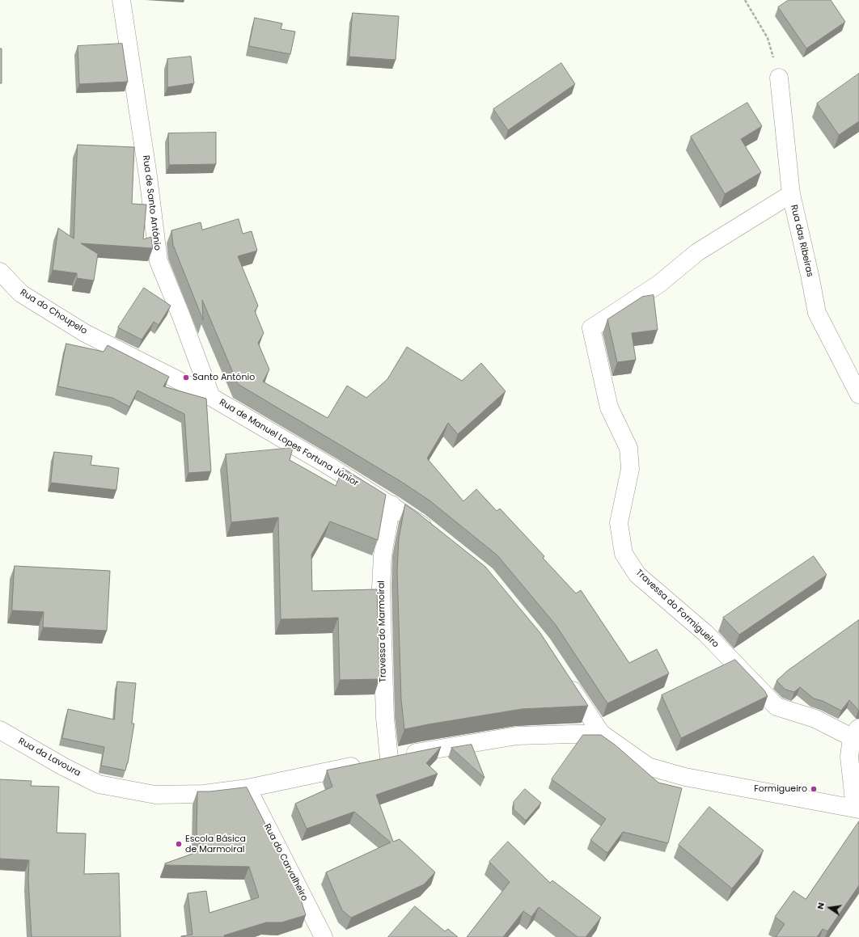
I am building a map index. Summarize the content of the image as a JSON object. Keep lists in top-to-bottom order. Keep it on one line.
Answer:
{"streets":{"street":["Rua de Santo António","Rua das Ribeiras","Rua do Choupelo","Rua de Manuel Lopes Fortuna Júnior","Travessa do Formigueiro","Travessa do Marmoiral","Rua da Lavoura","Rua do Carvalheiro"]},"crossings":[["Rua de Santo António","Rua de Manuel Lopes Fortuna Júnior"],["Rua das Ribeiras","Travessa do Formigueiro"],["Rua do Choupelo","Rua de Manuel Lopes Fortuna Júnior"],["Rua de Manuel Lopes Fortuna Júnior","Travessa do Marmoiral"],["Travessa do Marmoiral","Rua da Lavoura"],["Rua da Lavoura","Rua do Carvalheiro"]],"places":["Santo António","Formigueiro","Escola Básica de Marmoiral"],"north":"left"}
